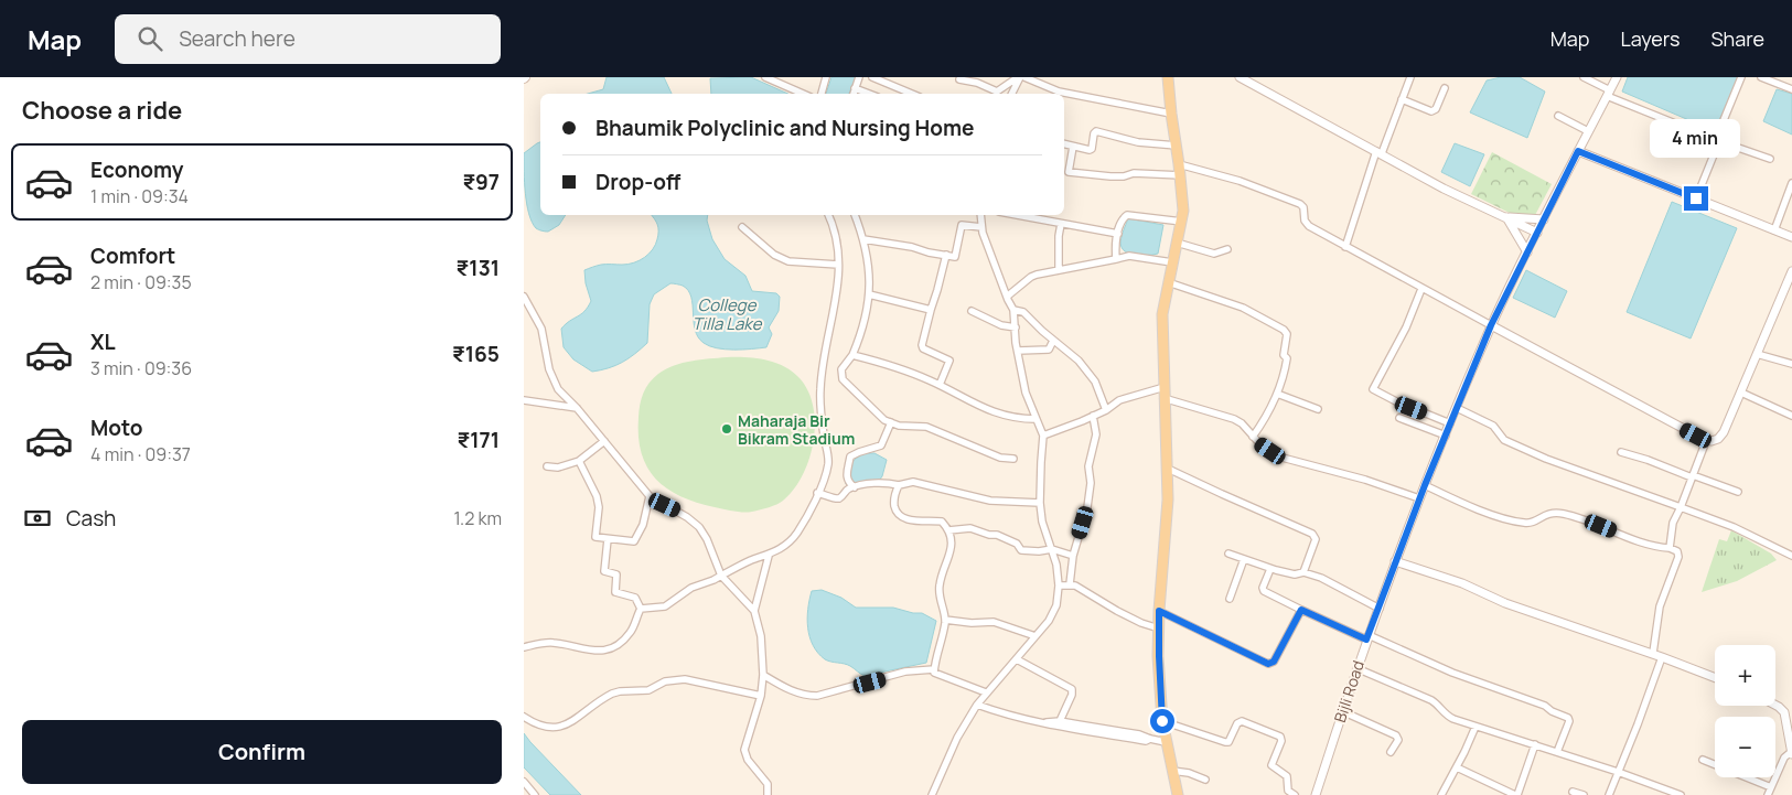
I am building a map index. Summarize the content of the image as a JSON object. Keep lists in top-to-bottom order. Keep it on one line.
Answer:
{"streets":{"street":["Bijli Road"]},"water":["College Tilla Lake"],"places":["Maharaja Bir Bikram Stadium"],"page":{"header":"Map","search":"Search here","nav":["Map","Layers","Share"],"heading":"Choose a ride","banner":["Bhaumik Polyclinic and Nursing Home","Drop-off"],"bubble":"4 min","list":[{"name":"Economy","note":"1 min · 09:34","value":"₹97"},{"name":"Comfort","note":"2 min · 09:35","value":"₹131"},{"name":"XL","note":"3 min · 09:36","value":"₹165"},{"name":"Moto","note":"4 min · 09:37","value":"₹171"}],"pay":["Cash","1.2 km"],"map_buttons":["+","−"],"buttons":"Confirm"}}
